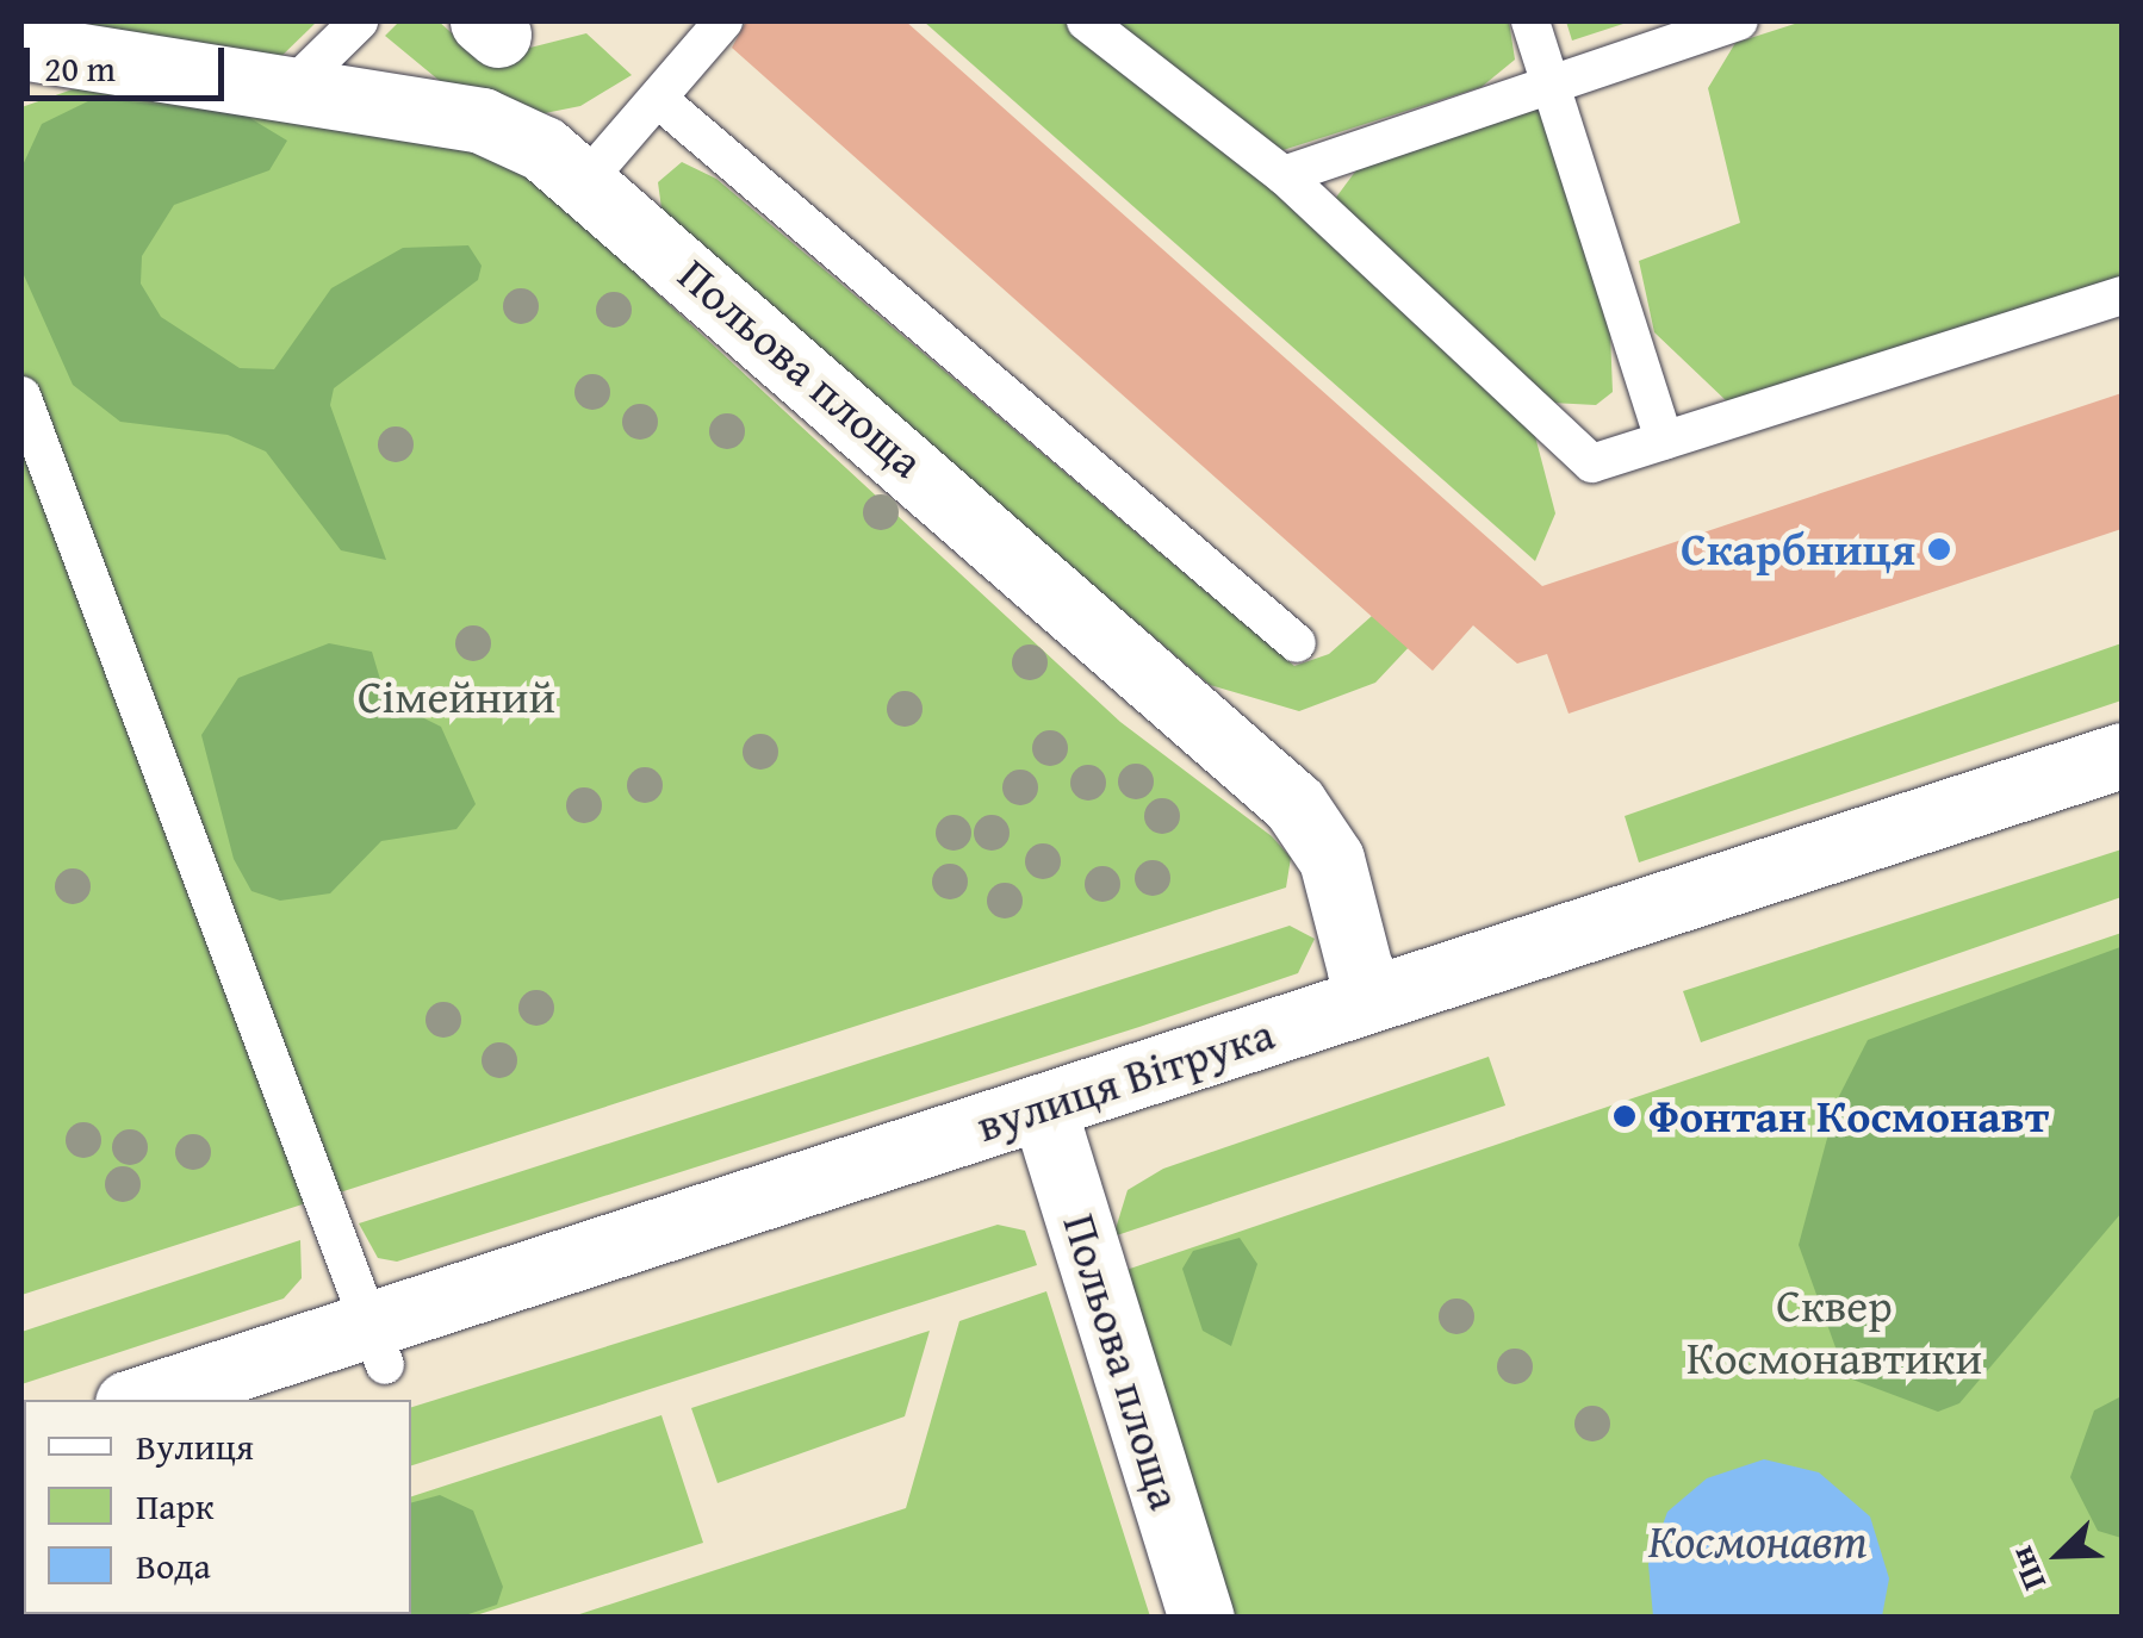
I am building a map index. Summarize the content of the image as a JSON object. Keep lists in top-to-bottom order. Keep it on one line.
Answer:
{"streets":{"main road":["Польова площа","вулиця Вітрука"]},"crossings":[["Польова площа","вулиця Вітрука"]],"water":["Космонавт"],"parks":["Сімейний","Сквер Космонавтики"],"places":["Скарбниця","Фонтан Космонавт"],"legend":["Вулиця","Парк","Вода"],"scale_bar":"20 m","north":"bottom left"}
